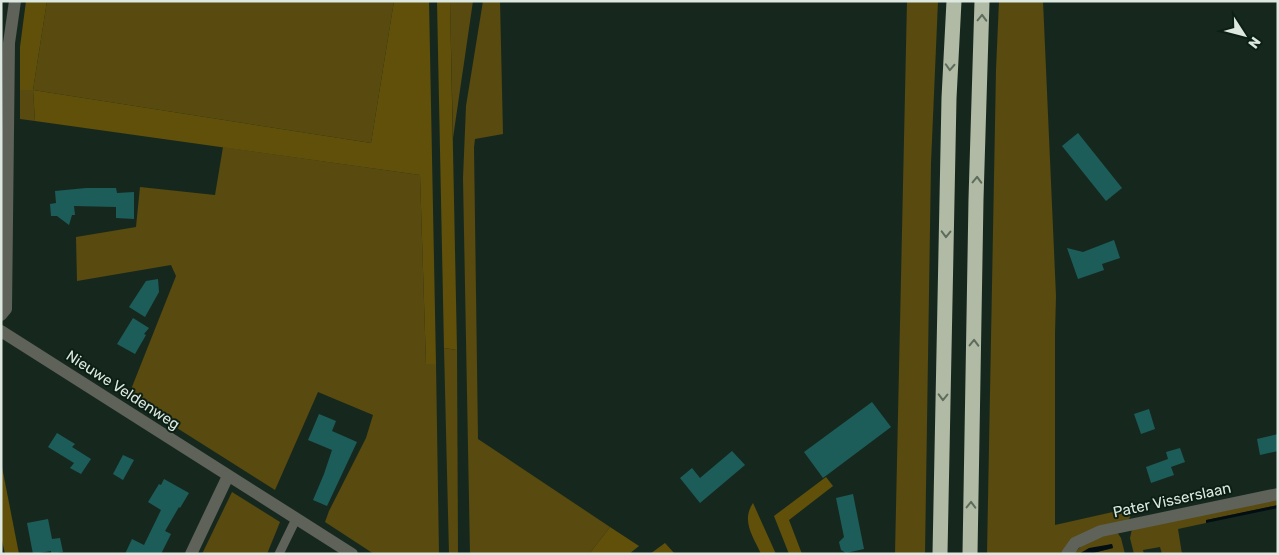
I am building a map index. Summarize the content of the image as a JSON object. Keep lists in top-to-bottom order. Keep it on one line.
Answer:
{"streets":{"street":["Nieuwe Veldenweg","Pater Visserslaan"]},"north":"bottom right"}
